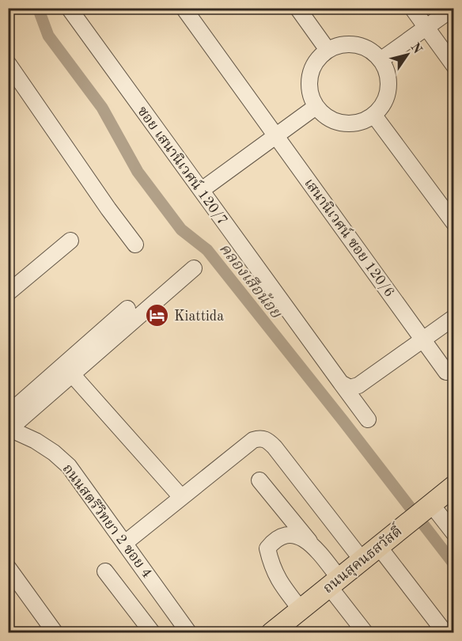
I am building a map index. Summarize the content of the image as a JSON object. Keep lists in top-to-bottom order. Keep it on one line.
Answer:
{"streets":{"main road":["ถนนสุคนธสวัสดิ์"],"street":["ซอย เสนานิเวศน์ 120/7","เสนานิเวศน์ ซอย 120/6","ถนนสตรีวิทยา 2 ซอย 4"]},"water":["คลองเสือน้อย"],"places":{"hotel":["Kiattida"]},"north":"top right"}
